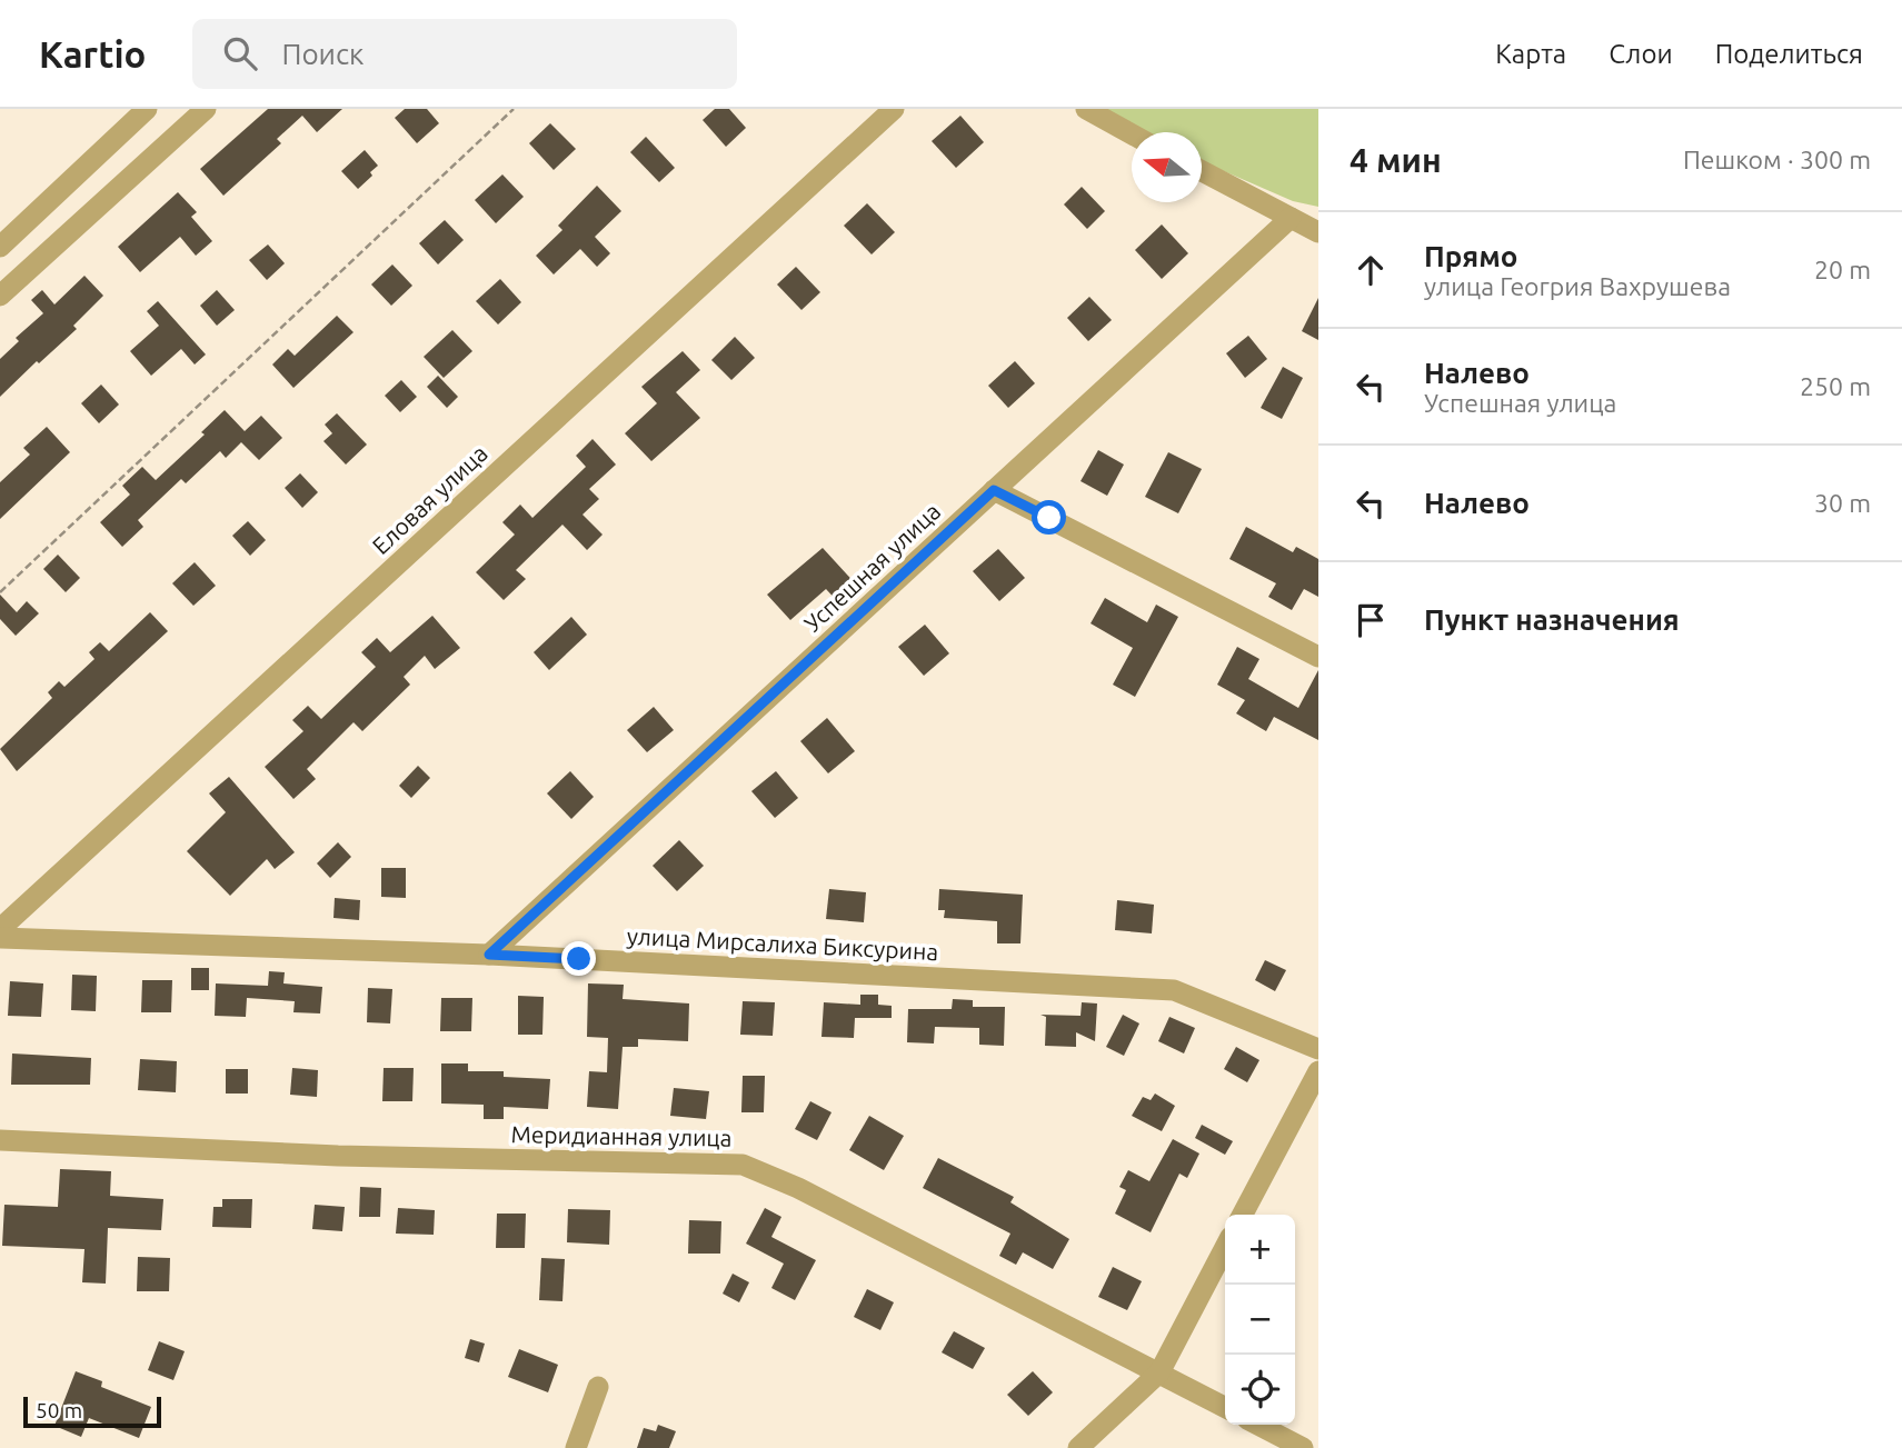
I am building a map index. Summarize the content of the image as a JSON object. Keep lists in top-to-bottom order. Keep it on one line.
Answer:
{"streets":{"street":["Еловая улица","Успешная улица","улица Мирсалиха Биксурина","Меридианная улица"]},"crossings":[["Успешная улица","улица Мирсалиха Биксурина"]],"scale_bar":"50 m","north":"left","page":{"header":"Kartio","search":"Поиск","nav":["Карта","Слои","Поделиться"],"heading":["4 мин","Пешком · 300 m"],"list":[["Прямо","улица Геогрия Вахрушева","20 m"],["Налево","Успешная улица","250 m"],["Налево","30 m"],"Пункт назначения"],"map_buttons":["+","−"],"scale":"50 m"}}
